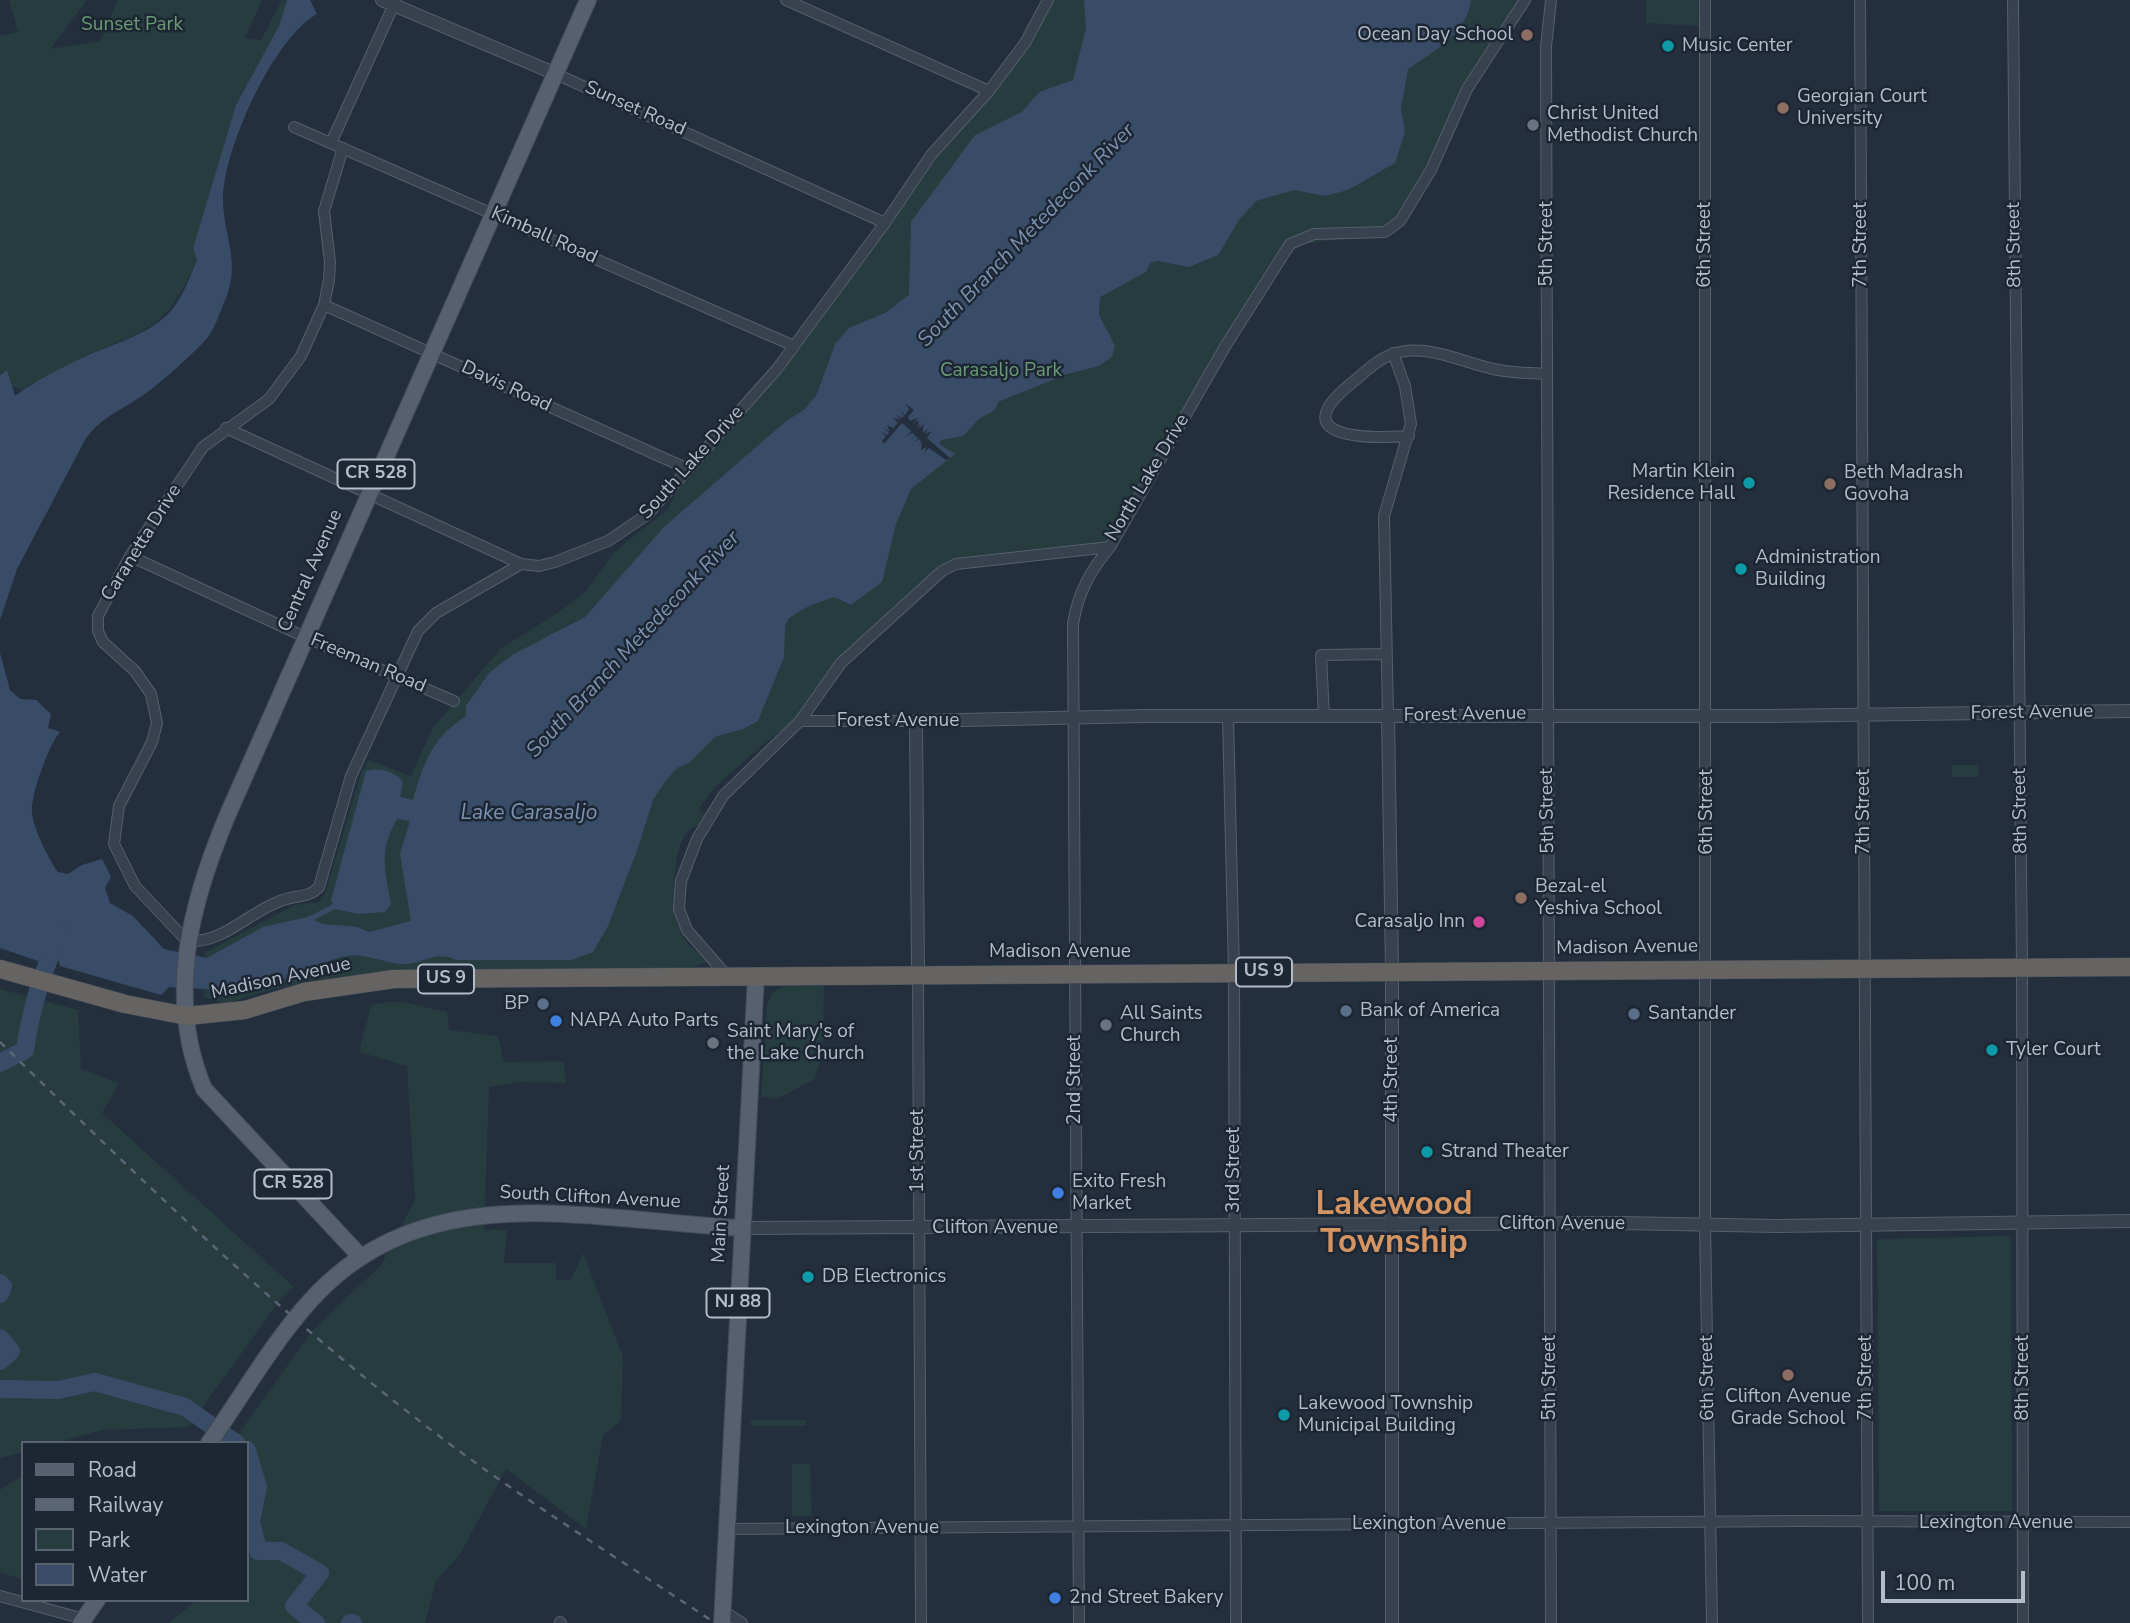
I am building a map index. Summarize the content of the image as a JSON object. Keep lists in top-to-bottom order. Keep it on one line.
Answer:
{"streets":{"highway":["Madison Avenue","US 9"],"main road":["CR 528","Central Avenue","South Clifton Avenue","Main Street","NJ 88"],"street":["Sunset Road","Kimball Road","5th Street","6th Street","7th Street","8th Street","Davis Road","South Lake Drive","North Lake Drive","Caranetta Drive","Freeman Road","Forest Avenue","2nd Street","4th Street","1st Street","3rd Street","Clifton Avenue","Lexington Avenue"]},"crossings":[["Sunset Road","South Lake Drive"],["Sunset Road","Central Avenue"],["Kimball Road","South Lake Drive"],["Kimball Road","Caranetta Drive"],["Kimball Road","Central Avenue"],["5th Street","Forest Avenue"],["5th Street","Madison Avenue"],["5th Street","Clifton Avenue"],["5th Street","Lexington Avenue"],["6th Street","Forest Avenue"],["6th Street","Madison Avenue"],["6th Street","Clifton Avenue"],["6th Street","Lexington Avenue"],["7th Street","Forest Avenue"],["7th Street","Madison Avenue"],["7th Street","Clifton Avenue"],["7th Street","Lexington Avenue"],["8th Street","Forest Avenue"],["8th Street","Madison Avenue"],["8th Street","Clifton Avenue"],["8th Street","Lexington Avenue"],["Davis Road","South Lake Drive"],["Davis Road","Caranetta Drive"],["Davis Road","Central Avenue"],["South Lake Drive","Caranetta Drive"],["South Lake Drive","Central Avenue"],["South Lake Drive","Freeman Road"],["CR 528","Central Avenue"],["CR 528","Madison Avenue"],["CR 528","South Clifton Avenue"],["North Lake Drive","Forest Avenue"],["North Lake Drive","Madison Avenue"],["North Lake Drive","2nd Street"],["Caranetta Drive","Central Avenue"],["Caranetta Drive","Freeman Road"],["Central Avenue","Freeman Road"],["Central Avenue","Madison Avenue"],["Forest Avenue","2nd Street"],["Forest Avenue","4th Street"],["Forest Avenue","1st Street"],["Forest Avenue","3rd Street"],["Madison Avenue","2nd Street"],["Madison Avenue","4th Street"],["Madison Avenue","1st Street"],["Madison Avenue","3rd Street"],["Madison Avenue","Main Street"],["2nd Street","Clifton Avenue"],["2nd Street","Lexington Avenue"],["4th Street","Clifton Avenue"],["4th Street","Lexington Avenue"],["1st Street","Clifton Avenue"],["1st Street","Lexington Avenue"],["3rd Street","Clifton Avenue"],["3rd Street","Lexington Avenue"],["South Clifton Avenue","Main Street"],["South Clifton Avenue","Clifton Avenue"],["Main Street","Clifton Avenue"],["Main Street","Lexington Avenue"]],"districts":["Lakewood Township"],"water":["South Branch Metedeconk River","Lake Carasaljo"],"parks":["Sunset Park","Carasaljo Park"],"places":["Ocean Day School","Music Center","Georgian Court University","Christ United Methodist Church","Martin Klein Residence Hall","Beth Madrash Govoha","Administration Building","Bezal-el Yeshiva School","Carasaljo Inn","BP","Bank of America","Santander","NAPA Auto Parts","All Saints Church","Saint Mary's of the Lake Church","Tyler Court","Strand Theater","Exito Fresh Market","DB Electronics","Clifton Avenue Grade School","Lakewood Township Municipal Building","2nd Street Bakery"],"legend":["Road","Railway","Park","Water"],"scale_bar":"100 m"}
